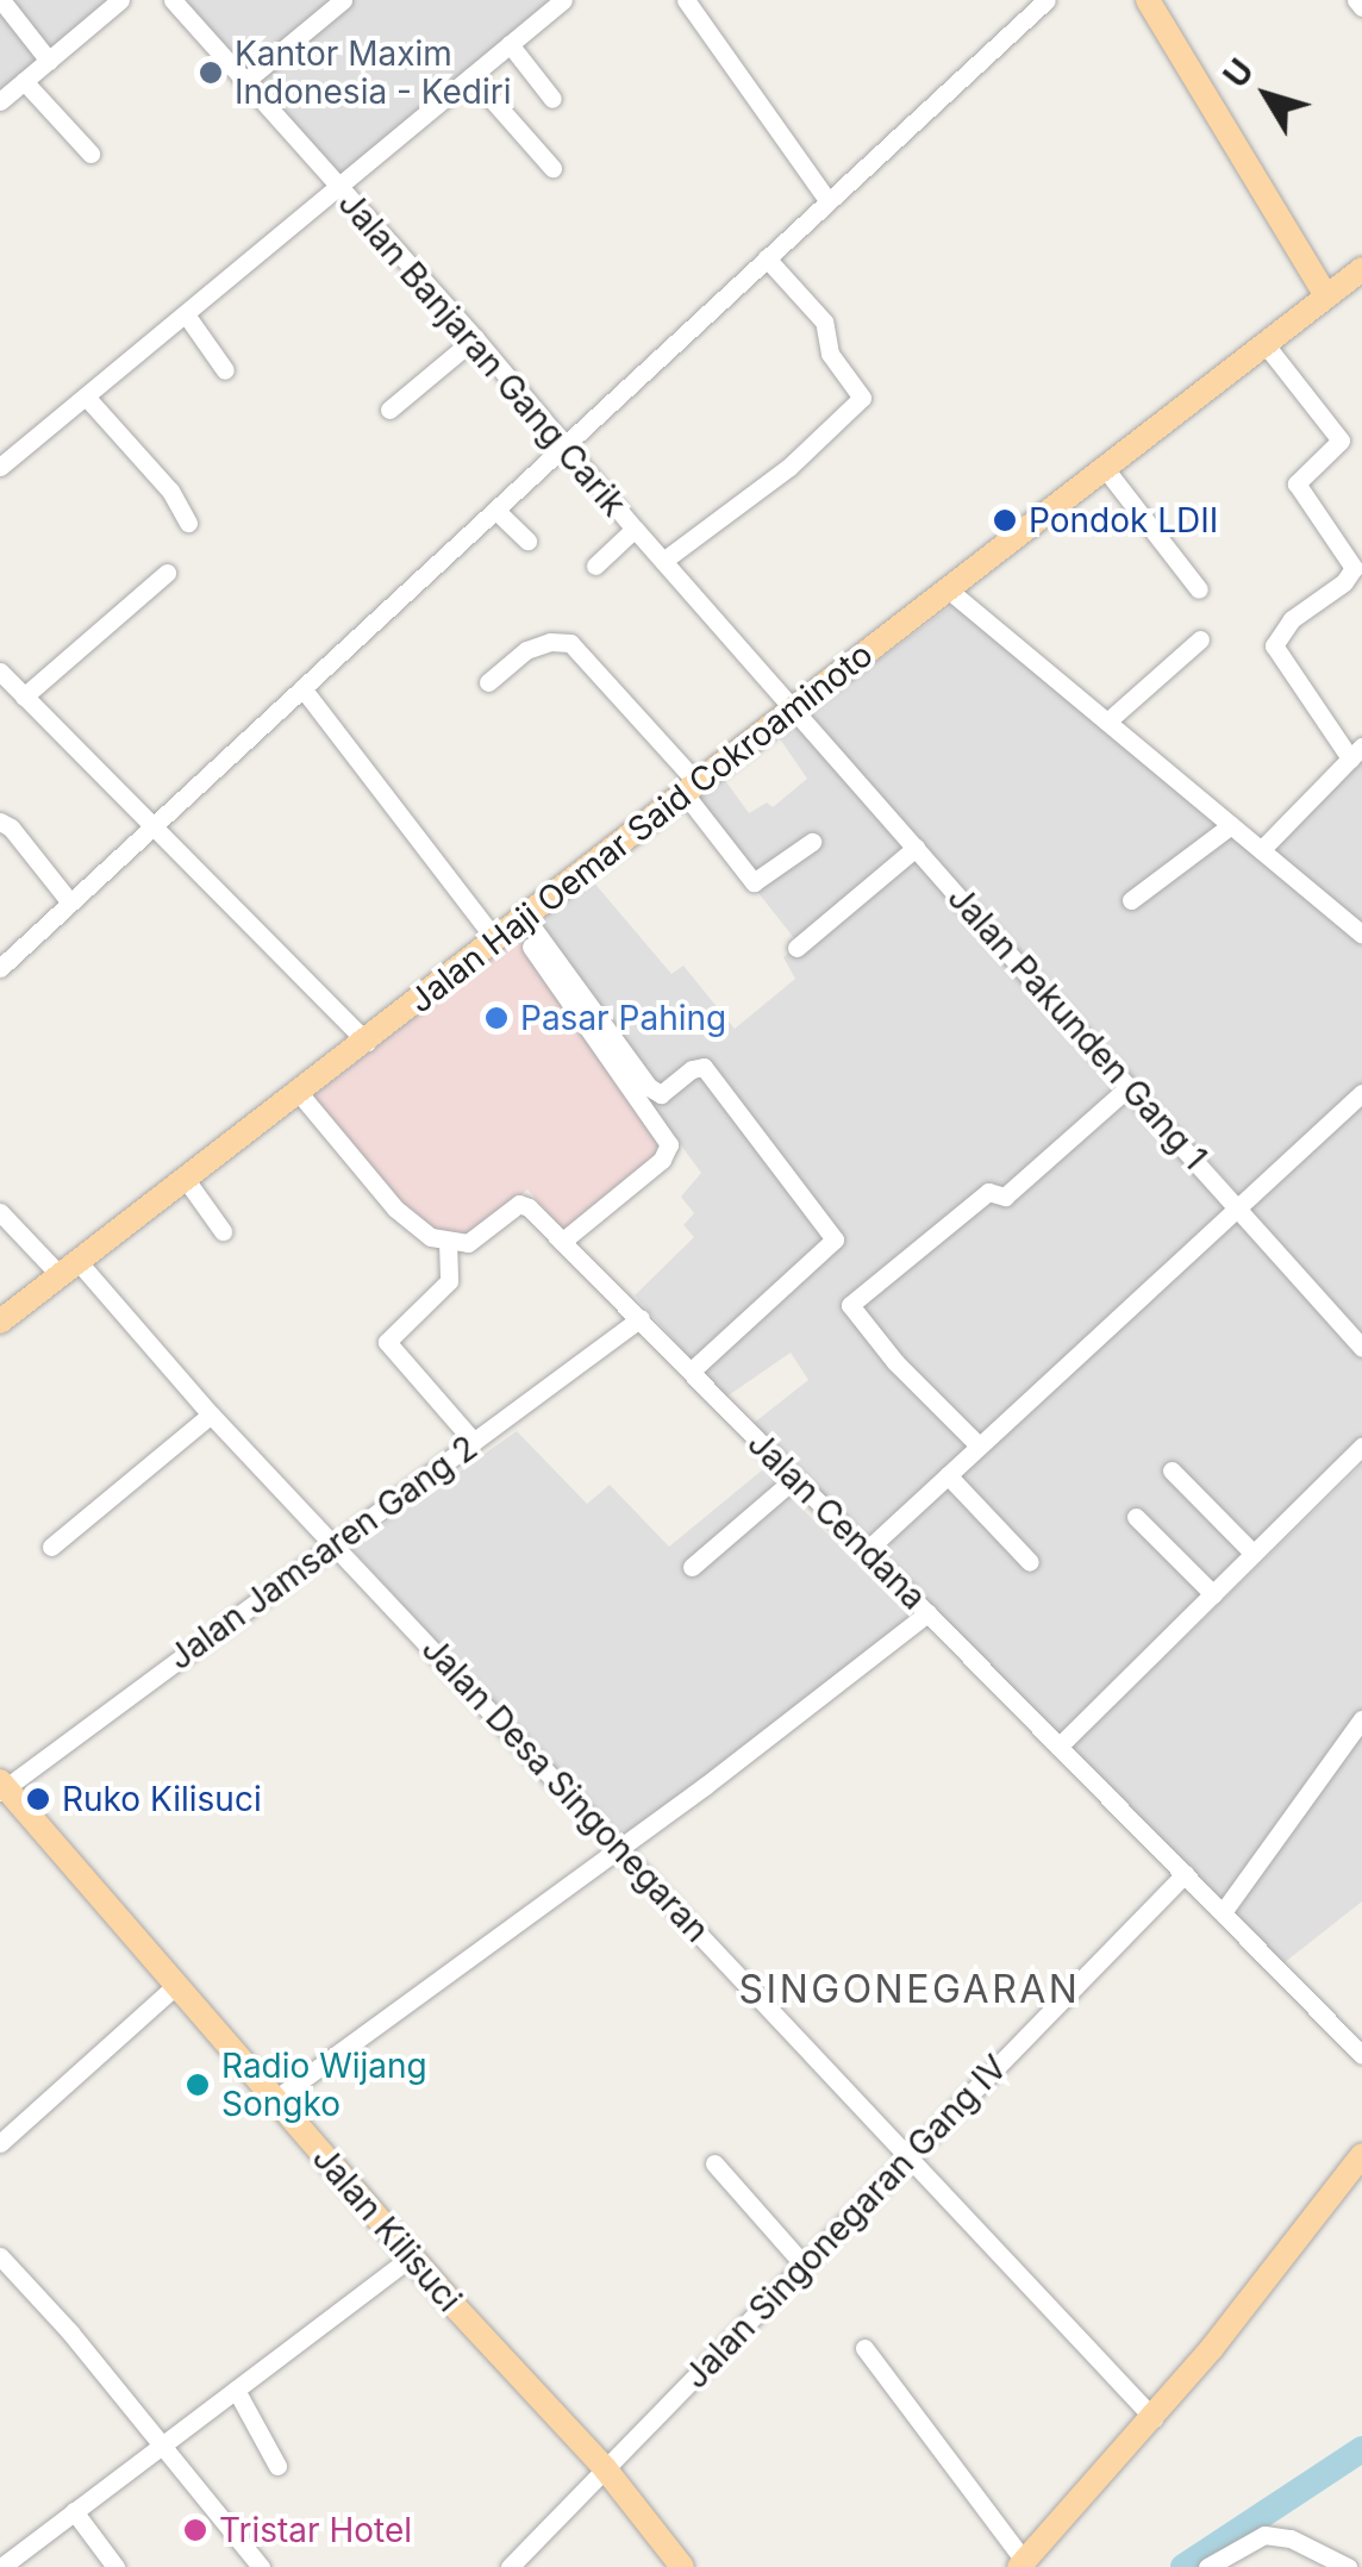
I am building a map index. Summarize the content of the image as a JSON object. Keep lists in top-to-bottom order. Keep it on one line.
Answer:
{"streets":{"main road":["Jalan Haji Oemar Said Cokroaminoto","Jalan Kilisuci"],"street":["Jalan Banjaran Gang Carik","Jalan Pakunden Gang 1","Jalan Cendana","Jalan Jamsaren Gang 2","Jalan Desa Singonegaran","Jalan Singonegaran Gang IV"]},"crossings":[["Jalan Banjaran Gang Carik","Jalan Haji Oemar Said Cokroaminoto"],["Jalan Banjaran Gang Carik","Jalan Pakunden Gang 1"],["Jalan Haji Oemar Said Cokroaminoto","Jalan Pakunden Gang 1"],["Jalan Haji Oemar Said Cokroaminoto","Jalan Desa Singonegaran"],["Jalan Cendana","Jalan Jamsaren Gang 2"],["Jalan Cendana","Jalan Singonegaran Gang IV"],["Jalan Jamsaren Gang 2","Jalan Desa Singonegaran"],["Jalan Jamsaren Gang 2","Jalan Kilisuci"],["Jalan Desa Singonegaran","Jalan Singonegaran Gang IV"],["Jalan Singonegaran Gang IV","Jalan Kilisuci"]],"districts":["SINGONEGARAN"],"places":["Kantor Maxim Indonesia - Kediri","Pondok LDII","Pasar Pahing","Ruko Kilisuci","Radio Wijang Songko","Tristar Hotel"],"north":"top left"}
